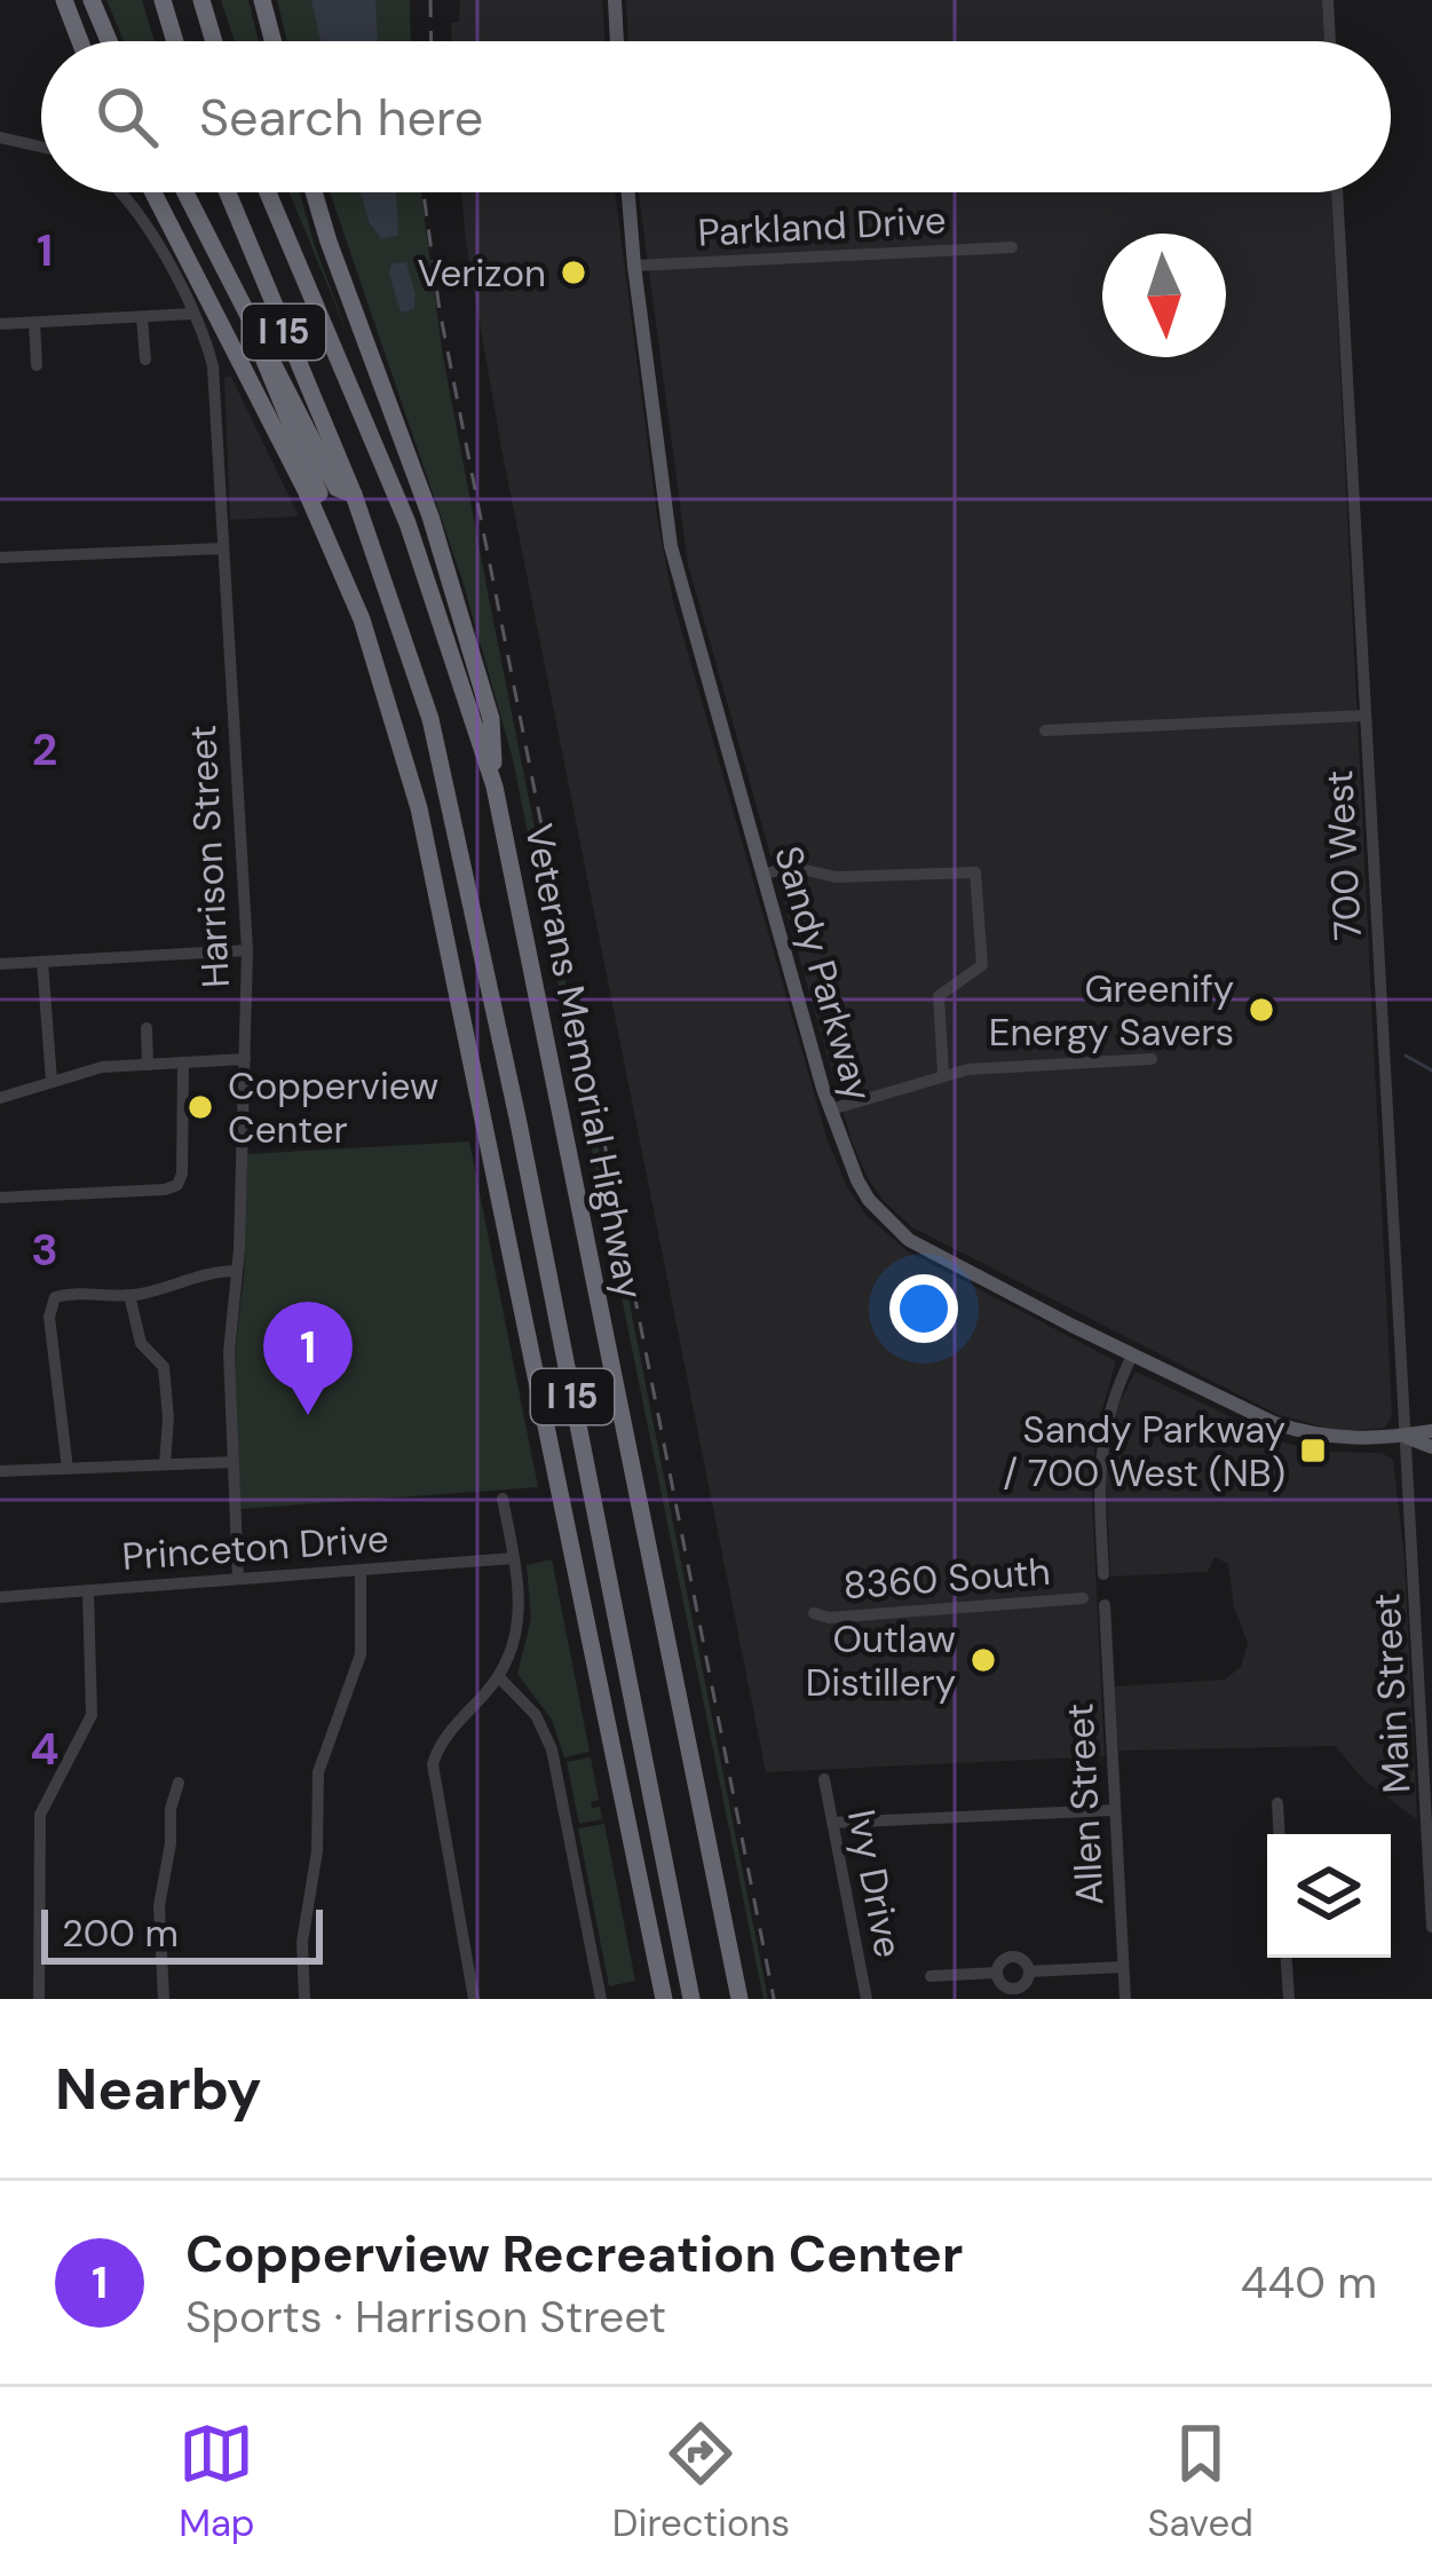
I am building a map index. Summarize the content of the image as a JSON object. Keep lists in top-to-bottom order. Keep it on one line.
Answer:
{"streets":{"highway":["I 15","Veterans Memorial Highway"],"main road":["Sandy Parkway"],"street":["Parkland Drive","700 West","Harrison Street","Princeton Drive","8360 South","Main Street","Allen Street","Ivy Drive"]},"crossings":[["Parkland Drive","Sandy Parkway"],["700 West","Sandy Parkway"],["700 West","Main Street"],["Harrison Street","Princeton Drive"]],"places":{"other":["Verizon","Greenify Energy Savers","Copperview Center","Outlaw Distillery"],"transit":["Sandy Parkway / 700 West (NB)"]},"scale_bar":"200 m","north":"bottom","page":{"search":"Search here","pins":"1","scale":"200 m","heading":"Nearby","list":[{"mark":"1","name":"Copperview Recreation Center","note":"Sports · Harrison Street","value":"440 m"}],"nav":["Map","Directions","Saved"]},"grid":{"rows":["1","2","3","4"]}}
